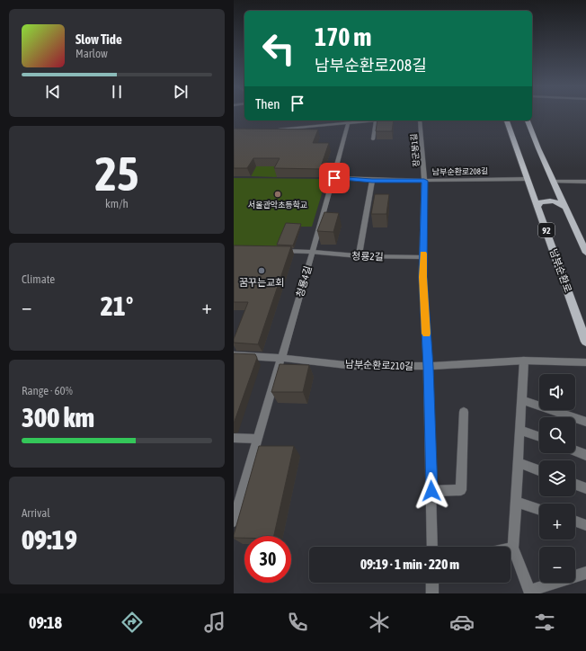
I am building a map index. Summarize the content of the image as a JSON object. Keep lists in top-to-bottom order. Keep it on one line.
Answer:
{"streets":{"main road":["92","남부순환로"],"street":["장군봉1길","남부순환로208길","청룡2길","청룡4길","남부순환로210길"]},"crossings":[["장군봉1길","남부순환로208길"],["남부순환로208길","남부순환로"],["남부순환로208길","청룡4길"],["청룡2길","청룡4길"],["청룡4길","남부순환로210길"]],"places":["서울관악초등학교","꿈꾸는교회"],"page":{"turn":["170 m","남부순환로208길"],"song":["Slow Tide","Marlow"],"then":"Then","tile":[["25","km/h"],"Climate",["Range · 60%","300 km"],["Arrival","09:19"]],"heat":["−","21°","+"],"map_buttons":["+","−"],"limit":"30","trip":"09:19 · 1 min · 220 m","tabs":"09:18"}}
